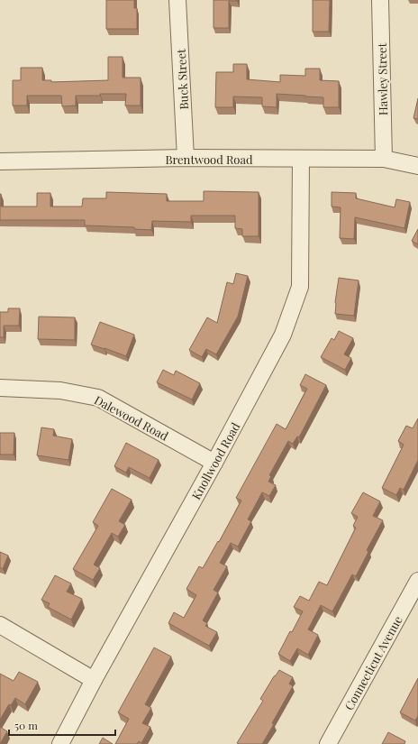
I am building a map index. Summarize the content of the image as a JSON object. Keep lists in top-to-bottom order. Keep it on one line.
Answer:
{"streets":{"street":["Buck Street","Hawley Street","Brentwood Road","Dalewood Road","Knollwood Road","Connecticut Avenue"]},"crossings":[["Buck Street","Brentwood Road"],["Hawley Street","Brentwood Road"],["Brentwood Road","Knollwood Road"],["Dalewood Road","Knollwood Road"]],"scale_bar":"50 m"}
